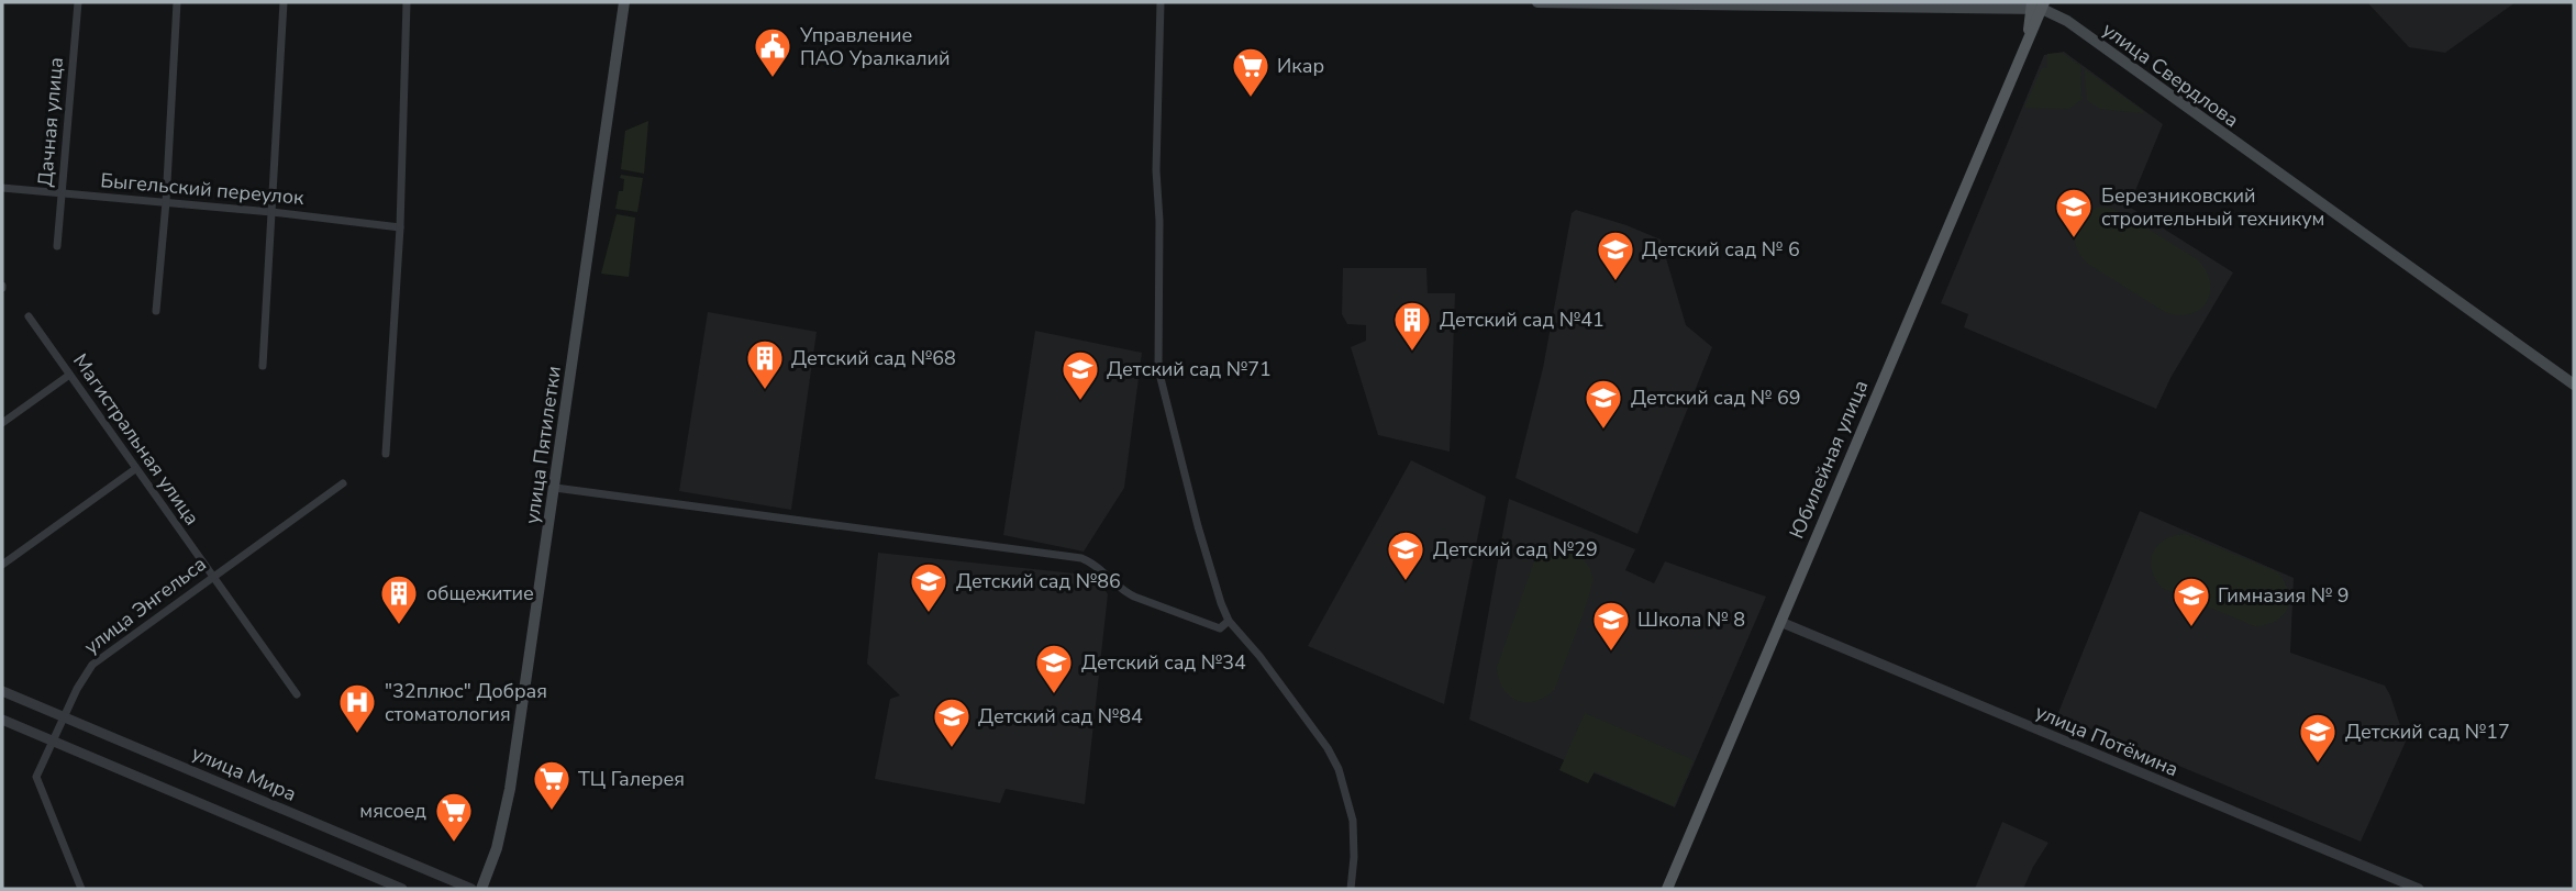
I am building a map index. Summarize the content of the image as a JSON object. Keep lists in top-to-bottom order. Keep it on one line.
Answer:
{"streets":{"main road":["улица Свердлова","улица Пятилетки","Юбилейная улица"],"street":["Дачная улица","Быгельский переулок","Магистральная улица","улица Энгельса","улица Потёмина","улица Мира"]},"crossings":[["улица Свердлова","Юбилейная улица"],["Дачная улица","Быгельский переулок"],["Магистральная улица","улица Энгельса"],["Юбилейная улица","улица Потёмина"],["улица Энгельса","улица Мира"]],"places":{"public building":["Управление ПАО Уралкалий"],"supermarket":["Икар","ТЦ Галерея","мясоед"],"school or university":["Березниковский строительный техникум","Детский сад № 6","Детский сад №71","Детский сад № 69","Детский сад №29","Детский сад №86","Гимназия № 9","Школа № 8","Детский сад №34","Детский сад №84","Детский сад №17"],"building":["Детский сад №41","Детский сад №68","общежитие"],"hospital":["\"32плюс\" Добрая стоматология"]}}
